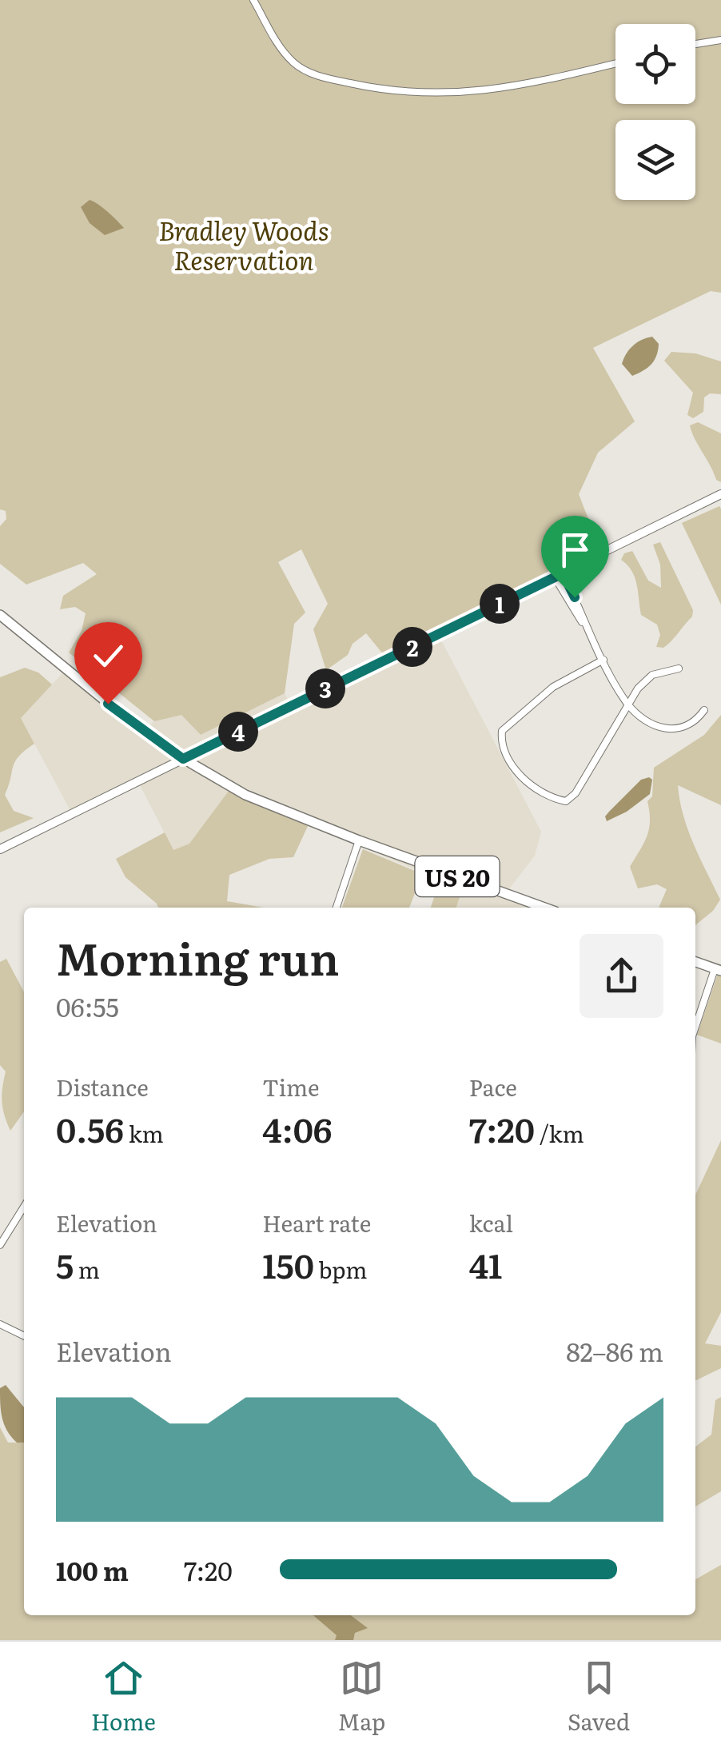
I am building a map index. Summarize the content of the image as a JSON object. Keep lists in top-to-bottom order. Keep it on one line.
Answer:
{"streets":{"main road":["US 20"]},"parks":["Bradley Woods Reservation"],"page":{"pins":["1","2","3","4"],"heading":["Morning run","06:55"],"stats":[["Distance","0.56 km"],["Time","4:06"],["Pace","7:20 /km"],["Elevation","5 m"],["Heart rate","150 bpm"],["kcal","41"]],"chart":["Elevation","82–86 m"],"list":[{"name":"100 m","note":"7:20"}],"tabs":["Home","Map","Saved"]}}
